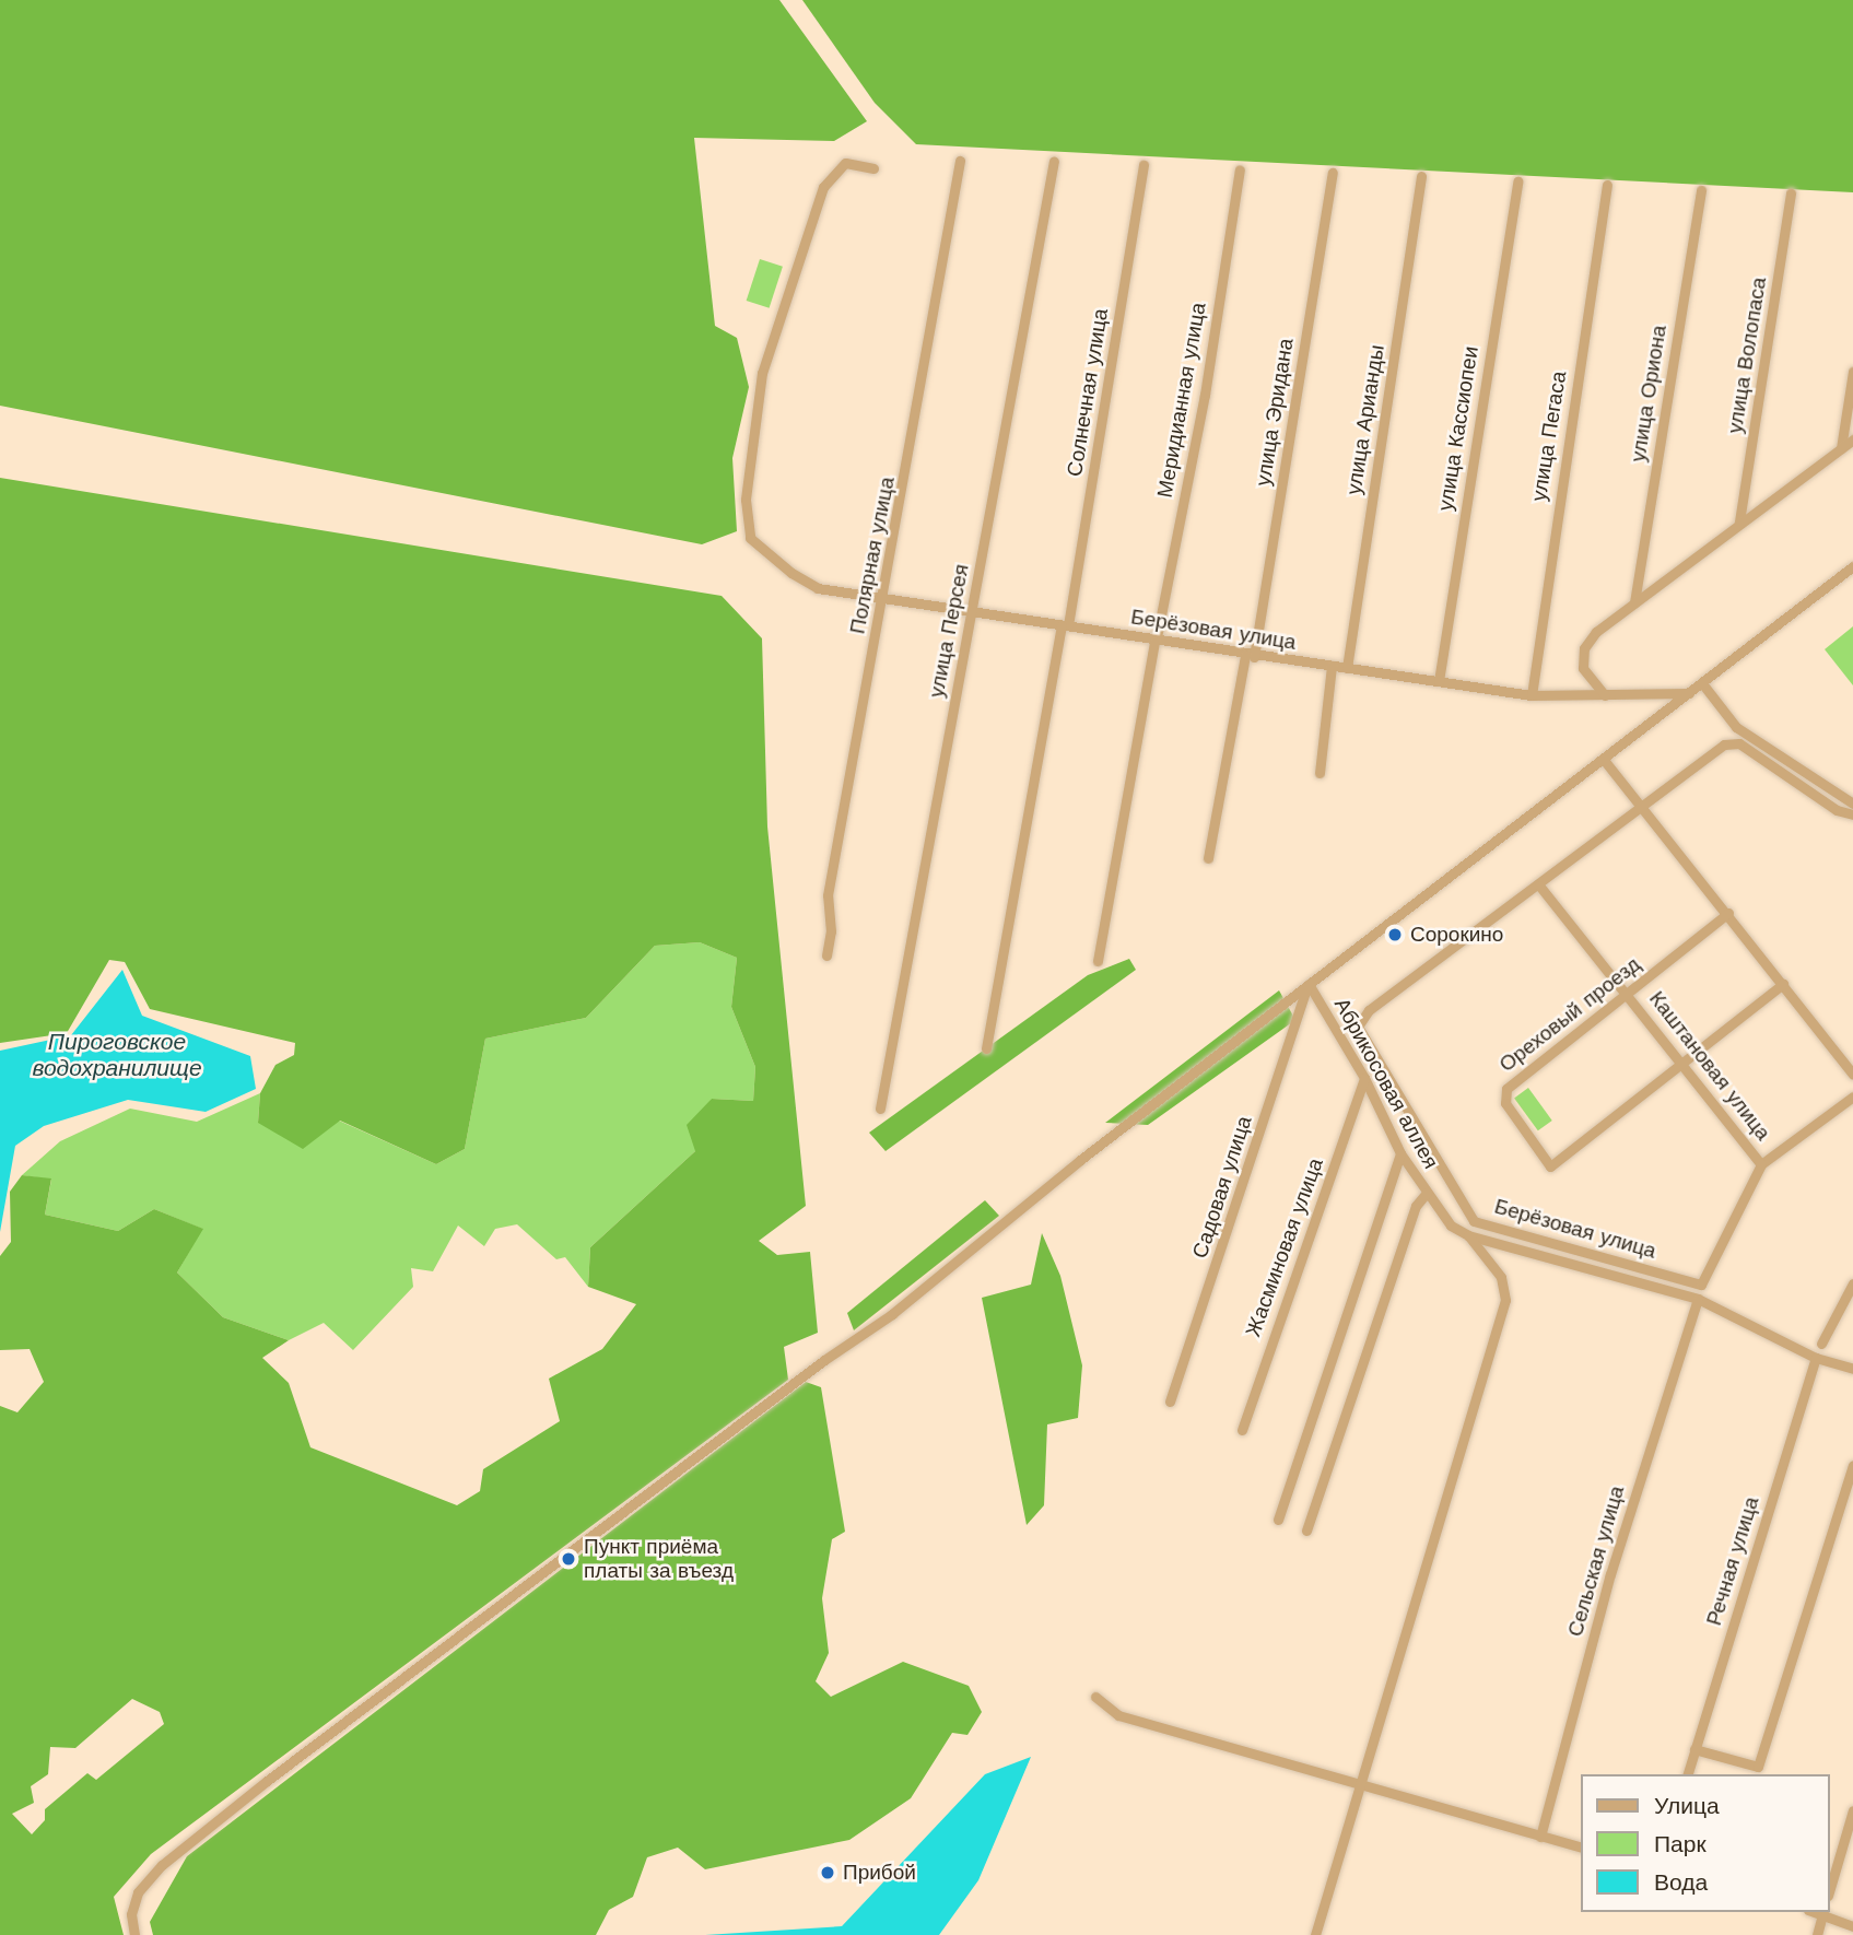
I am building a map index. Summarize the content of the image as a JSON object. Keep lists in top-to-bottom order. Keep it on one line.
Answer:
{"streets":{"street":["улица Волопаса","Солнечная улица","улица Ориона","Меридианная улица","улица Эридана","улица Арианды","улица Кассиопеи","улица Пегаса","Полярная улица","Берёзовая улица","улица Персея","Ореховый проезд","Каштановая улица","Абрикосовая аллея","Садовая улица","Жасминовая улица","Сельская улица","Речная улица"]},"crossings":[["Солнечная улица","Берёзовая улица"],["Меридианная улица","Берёзовая улица"],["улица Эридана","Берёзовая улица"],["улица Арианды","Берёзовая улица"],["улица Кассиопеи","Берёзовая улица"],["улица Пегаса","Берёзовая улица"],["Полярная улица","Берёзовая улица"],["Берёзовая улица","улица Персея"],["Берёзовая улица","Каштановая улица"],["Ореховый проезд","Каштановая улица"],["Абрикосовая аллея","Садовая улица"],["Абрикосовая аллея","Жасминовая улица"],["Абрикосовая аллея","Сельская улица"],["Абрикосовая аллея","Речная улица"]],"water":["Пироговское водохранилище"],"places":["Сорокино","Пункт приёма платы за въезд","Прибой"],"legend":["Улица","Парк","Вода"]}
